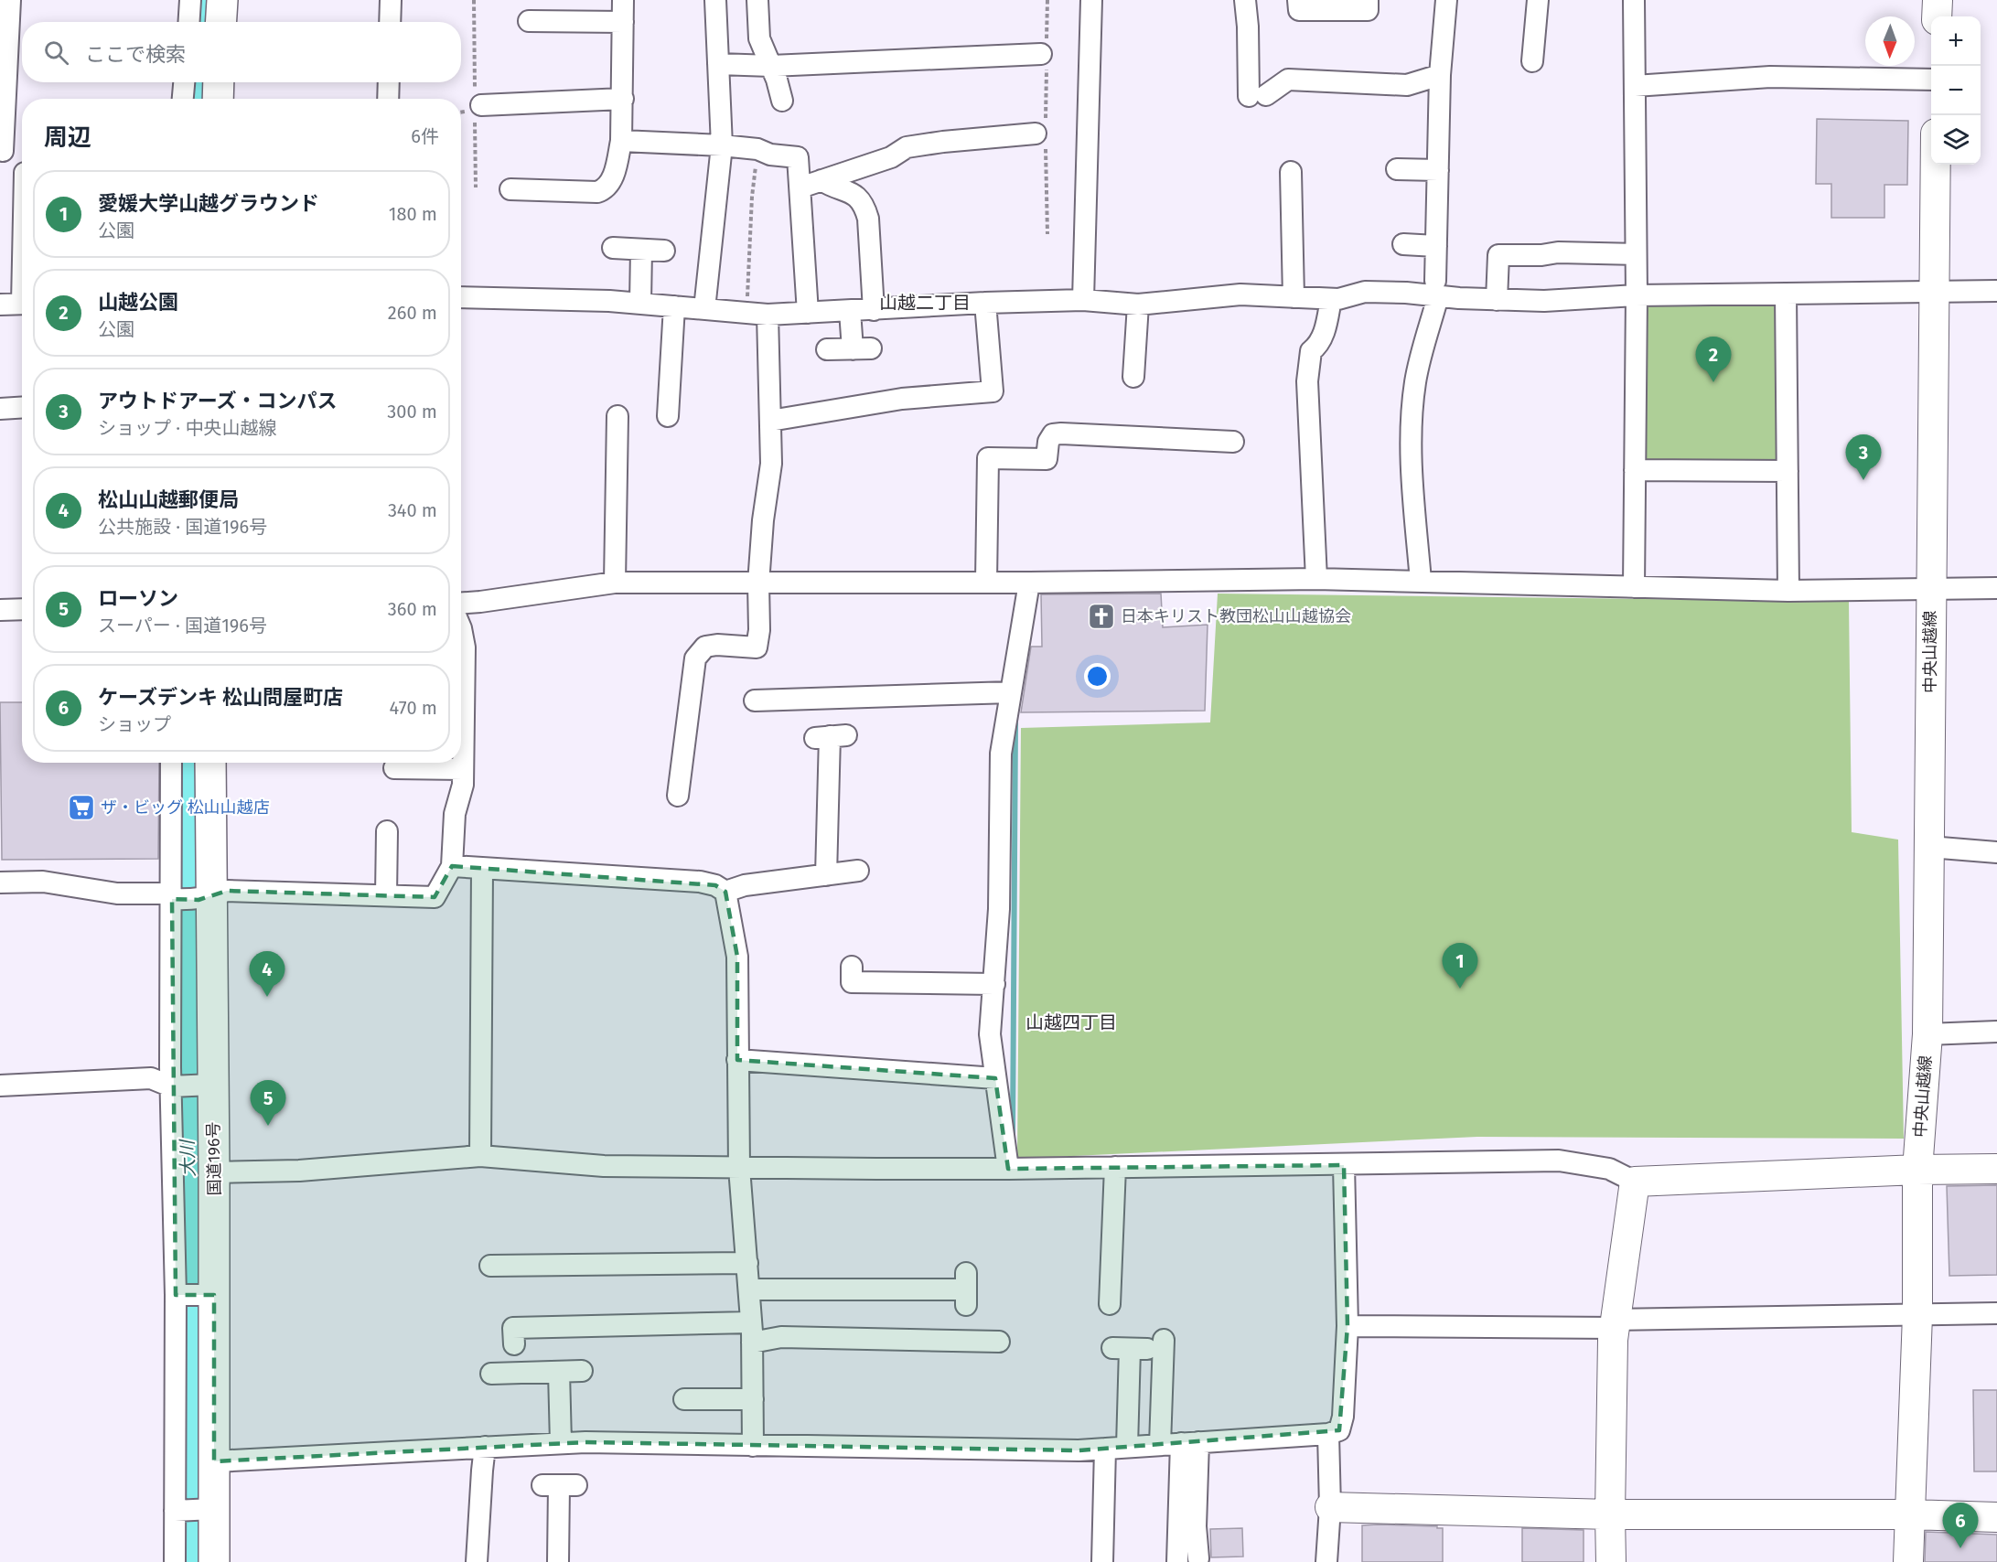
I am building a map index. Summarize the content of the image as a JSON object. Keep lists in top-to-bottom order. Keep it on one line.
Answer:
{"streets":{"highway":["国道196号"],"street":["中央山越線"]},"districts":["山越二丁目","山越四丁目"],"water":["大川"],"places":{"church":["日本キリスト教団松山山越協会"],"supermarket":["ザ・ビッグ 松山山越店"]},"north":"bottom","page":{"map_buttons":["+","−"],"search":"ここで検索","heading":["周辺","6件"],"list":[{"mark":"1","name":"愛媛大学山越グラウンド","note":"公園","value":"180 m"},{"mark":"2","name":"山越公園","note":"公園","value":"260 m"},{"mark":"3","name":"アウトドアーズ・コンパス","note":"ショップ · 中央山越線","value":"300 m"},{"mark":"4","name":"松山山越郵便局","note":"公共施設 · 国道196号","value":"340 m"},{"mark":"5","name":"ローソン","note":"スーパー · 国道196号","value":"360 m"},{"mark":"6","name":"ケーズデンキ 松山問屋町店","note":"ショップ","value":"470 m"}],"pins":["2","3","1","4","5","6"]}}
